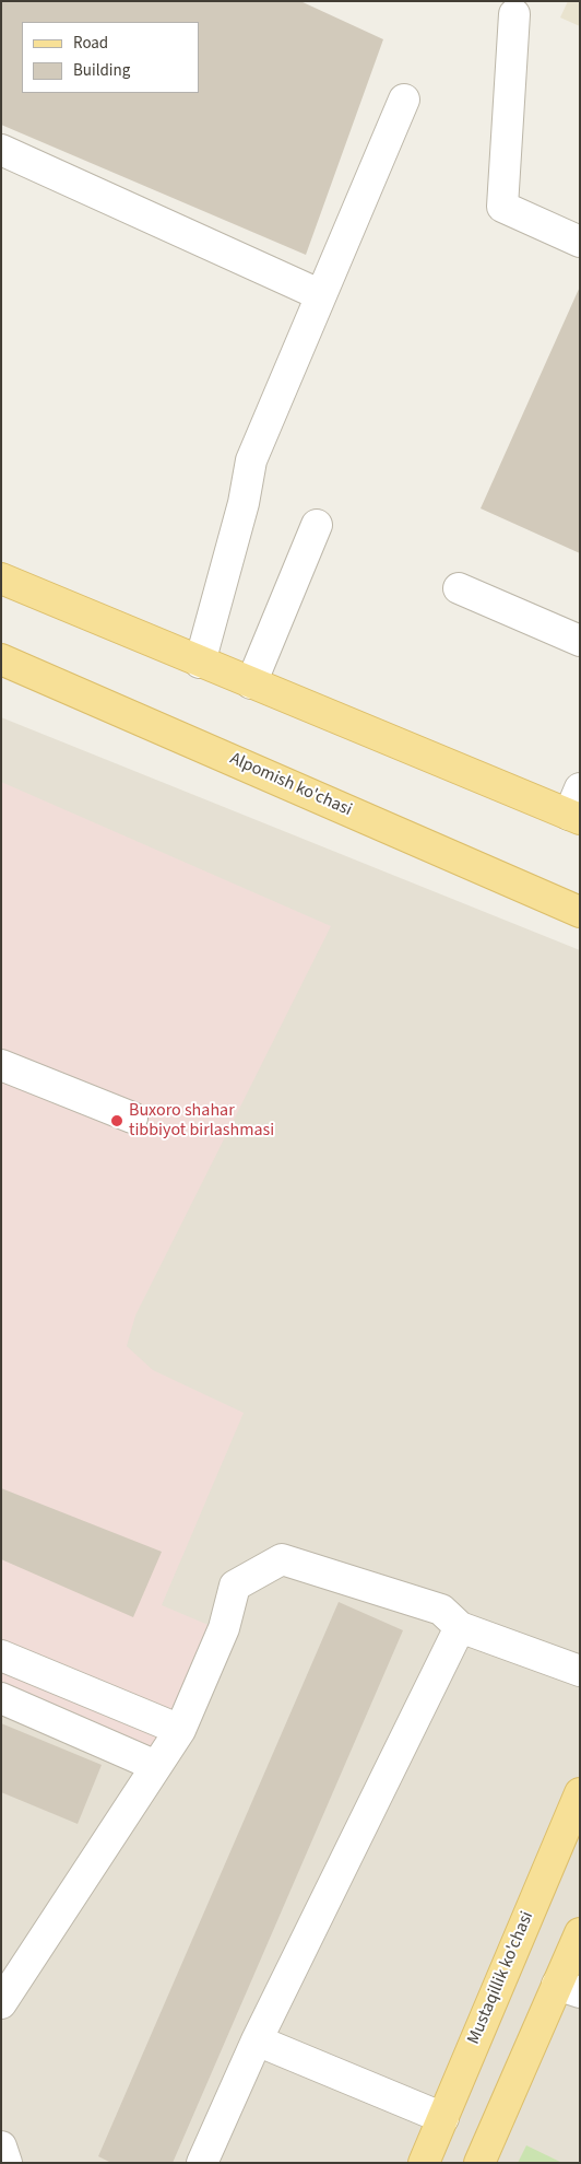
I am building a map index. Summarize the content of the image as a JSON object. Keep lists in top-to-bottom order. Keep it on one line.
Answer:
{"streets":{"main road":["Alpomish ko'chasi","Mustaqillik ko'chasi"]},"places":["Buxoro shahar tibbiyot birlashmasi"],"legend":["Road","Building"]}
